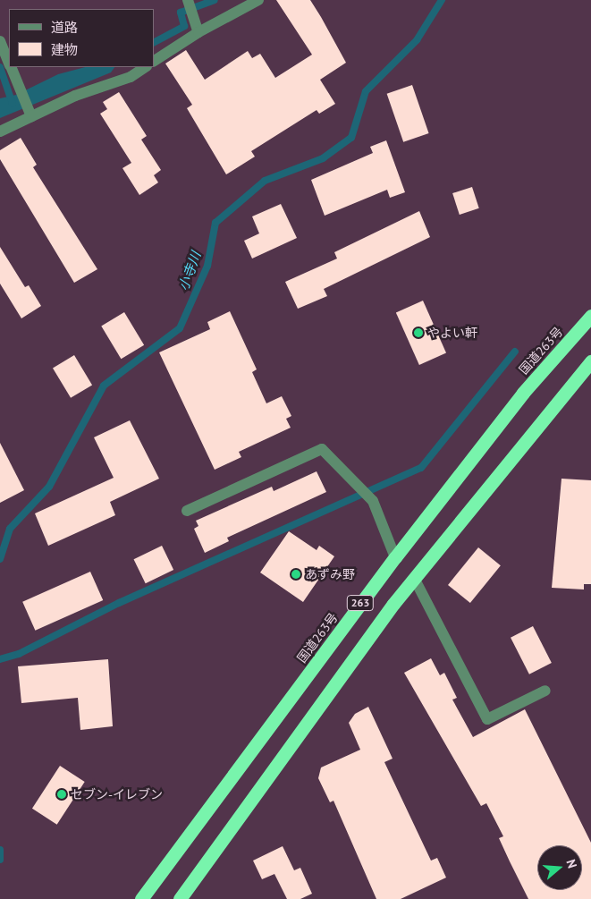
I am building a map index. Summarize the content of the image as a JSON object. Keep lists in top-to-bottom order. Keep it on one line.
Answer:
{"streets":{"highway":["国道263号","263"]},"water":["小寺川"],"places":["やよい軒","あずみ野","セブン-イレブン"],"legend":["道路","建物"],"north":"right"}
